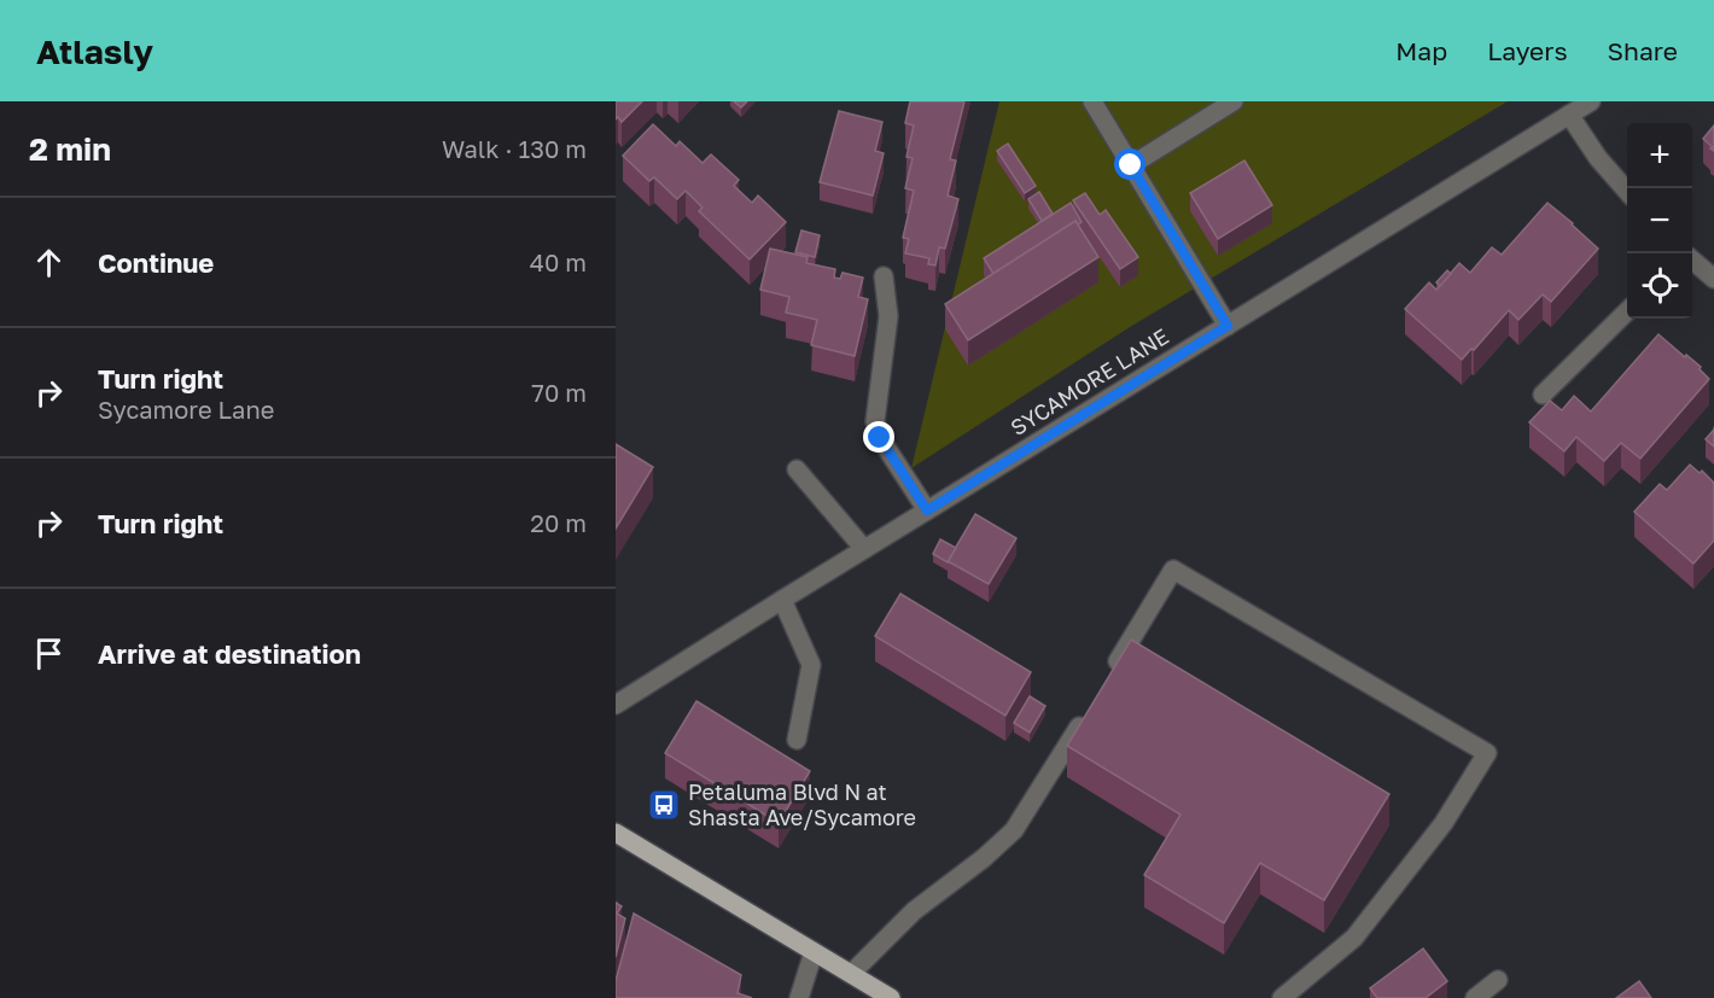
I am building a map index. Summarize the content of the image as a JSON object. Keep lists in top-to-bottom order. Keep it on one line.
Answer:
{"streets":{"street":["SYCAMORE LANE"]},"places":{"bus stop":["Petaluma Blvd N at Shasta Ave/Sycamore"]},"page":{"header":"Atlasly","nav":["Map","Layers","Share"],"heading":["2 min","Walk · 130 m"],"map_buttons":["+","−"],"list":[["Continue","40 m"],["Turn right","Sycamore Lane","70 m"],["Turn right","20 m"],"Arrive at destination"]}}
